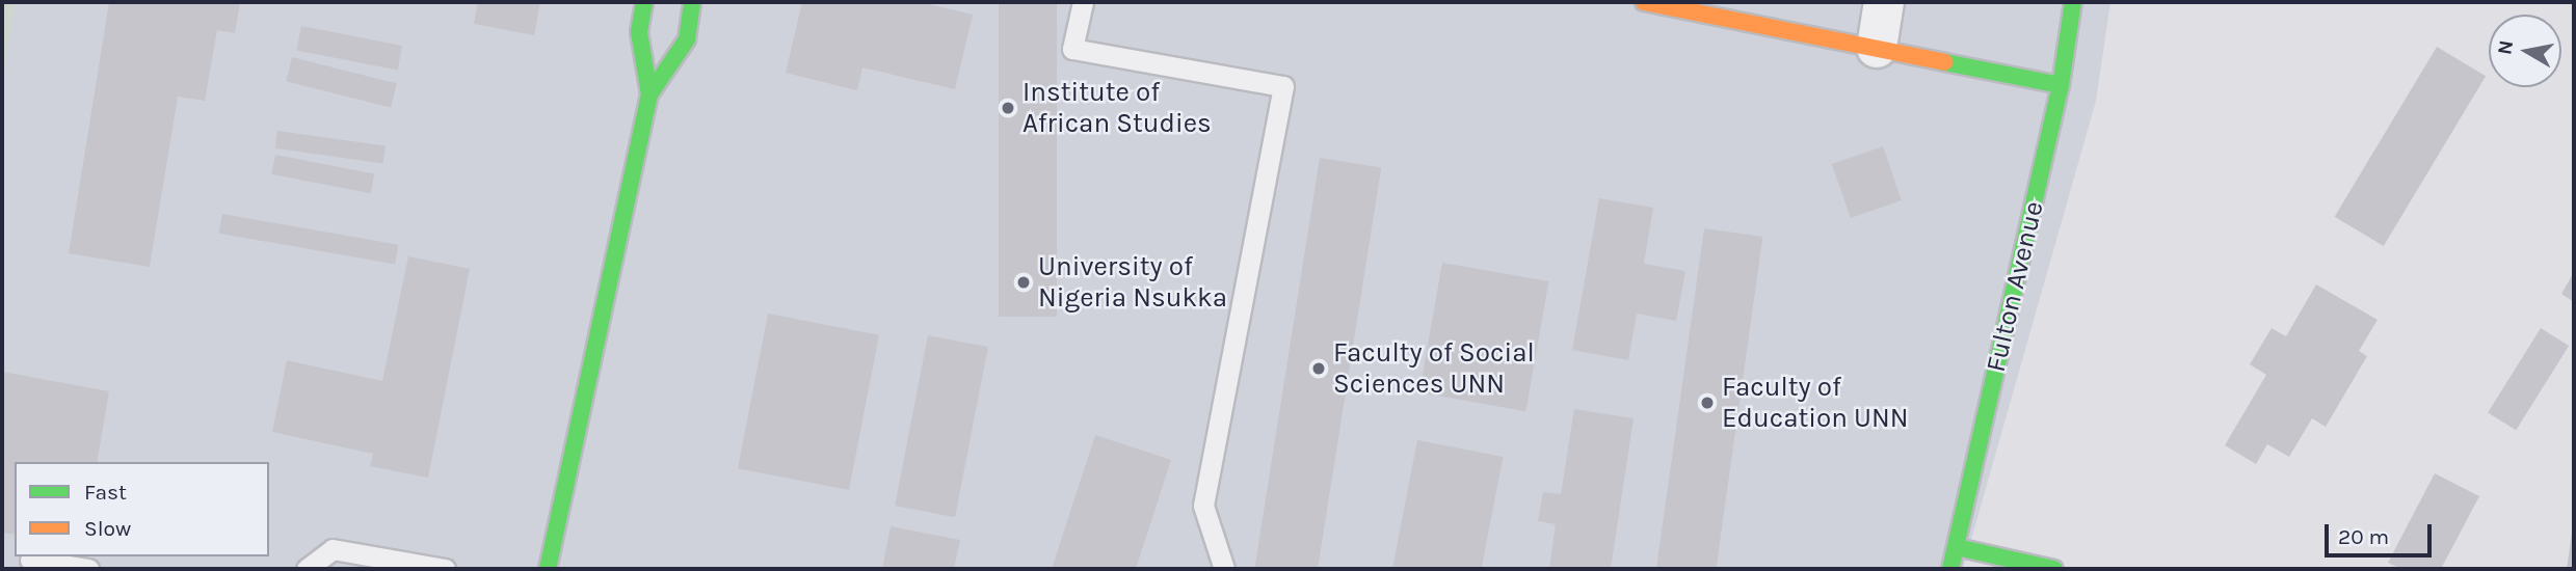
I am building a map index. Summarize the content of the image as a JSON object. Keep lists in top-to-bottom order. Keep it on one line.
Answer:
{"streets":{"street":["Fulton Avenue"]},"places":["Institute of African Studies","University of Nigeria Nsukka","Faculty of Social Sciences UNN","Faculty of Education UNN"],"legend":["Fast","Slow"],"scale_bar":"20 m","north":"left"}
